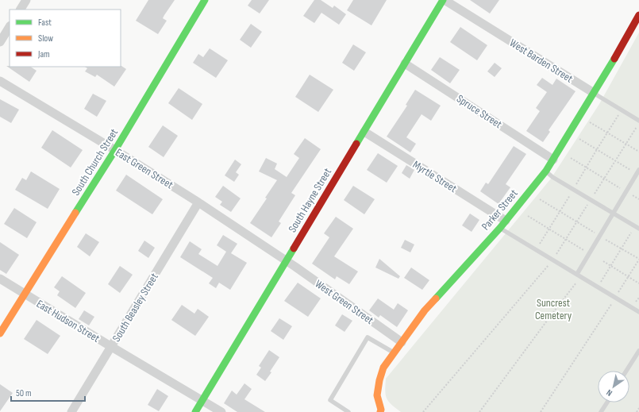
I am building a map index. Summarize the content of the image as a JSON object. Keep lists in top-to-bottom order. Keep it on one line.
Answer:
{"streets":{"street":["West Barden Street","Spruce Street","South Church Street","East Green Street","Myrtle Street","South Hayne Street","Parker Street","West Green Street","South Beasley Street","East Hudson Street"]},"crossings":[["West Barden Street","South Hayne Street"],["West Barden Street","Parker Street"],["Spruce Street","South Hayne Street"],["Spruce Street","Parker Street"],["South Church Street","East Green Street"],["South Church Street","East Hudson Street"],["East Green Street","South Hayne Street"],["East Green Street","West Green Street"],["East Green Street","South Beasley Street"],["Myrtle Street","South Hayne Street"],["Myrtle Street","Parker Street"],["South Hayne Street","West Green Street"],["South Hayne Street","East Hudson Street"],["Parker Street","West Green Street"],["South Beasley Street","East Hudson Street"]],"parks":["Suncrest Cemetery"],"legend":["Fast","Slow","Jam"],"scale_bar":"50 m","north":"bottom left"}
